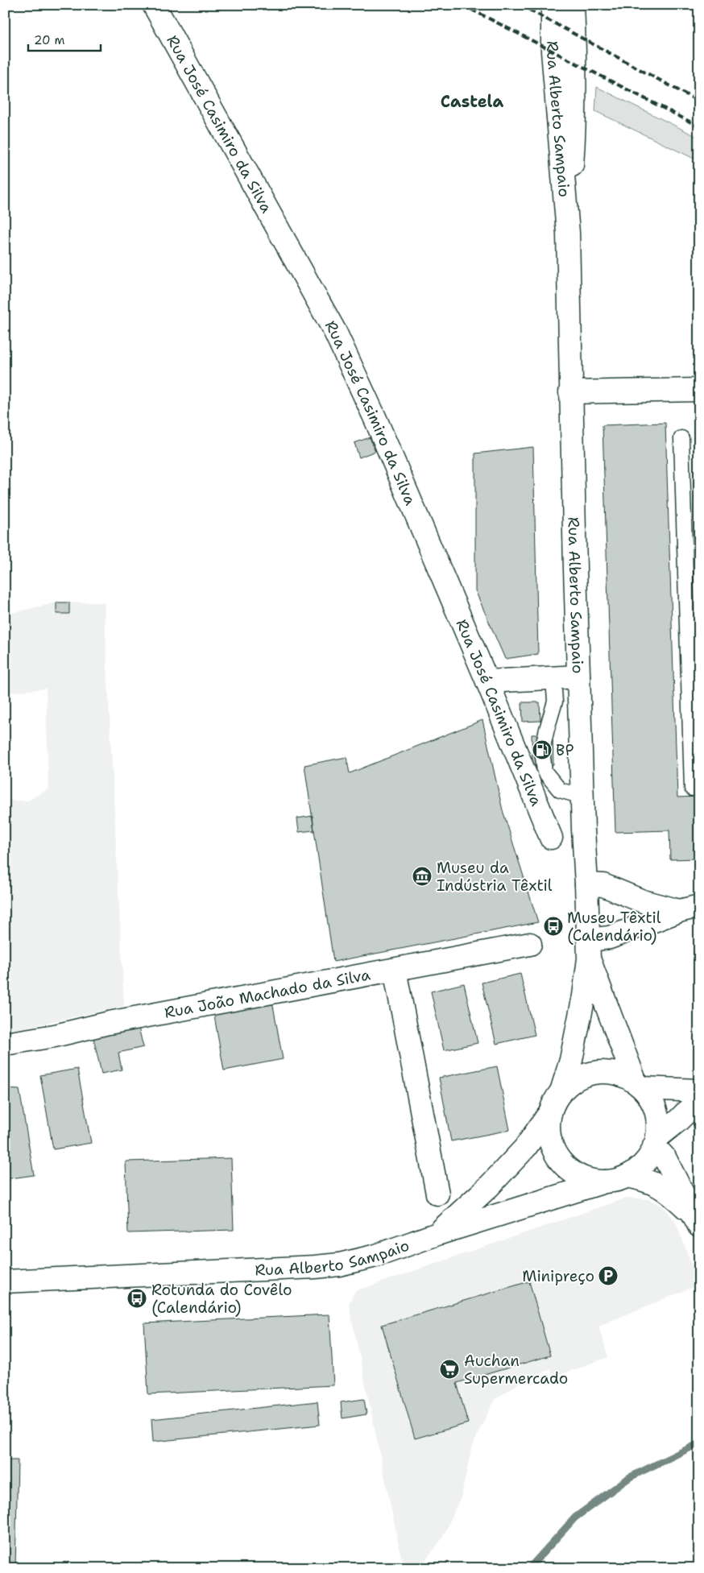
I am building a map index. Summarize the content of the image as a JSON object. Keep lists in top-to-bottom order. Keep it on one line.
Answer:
{"streets":{"street":["Rua Alberto Sampaio","Rua José Casimiro da Silva","Rua João Machado da Silva"]},"districts":["Castela"],"places":{"fuel station":["BP"],"museum":["Museu da Indústria Têxtil"],"bus stop":["Museu Têxtil (Calendário)","Rotunda do Covêlo (Calendário)"],"parking":["Minipreço"],"supermarket":["Auchan Supermercado"]},"scale_bar":"20 m"}
